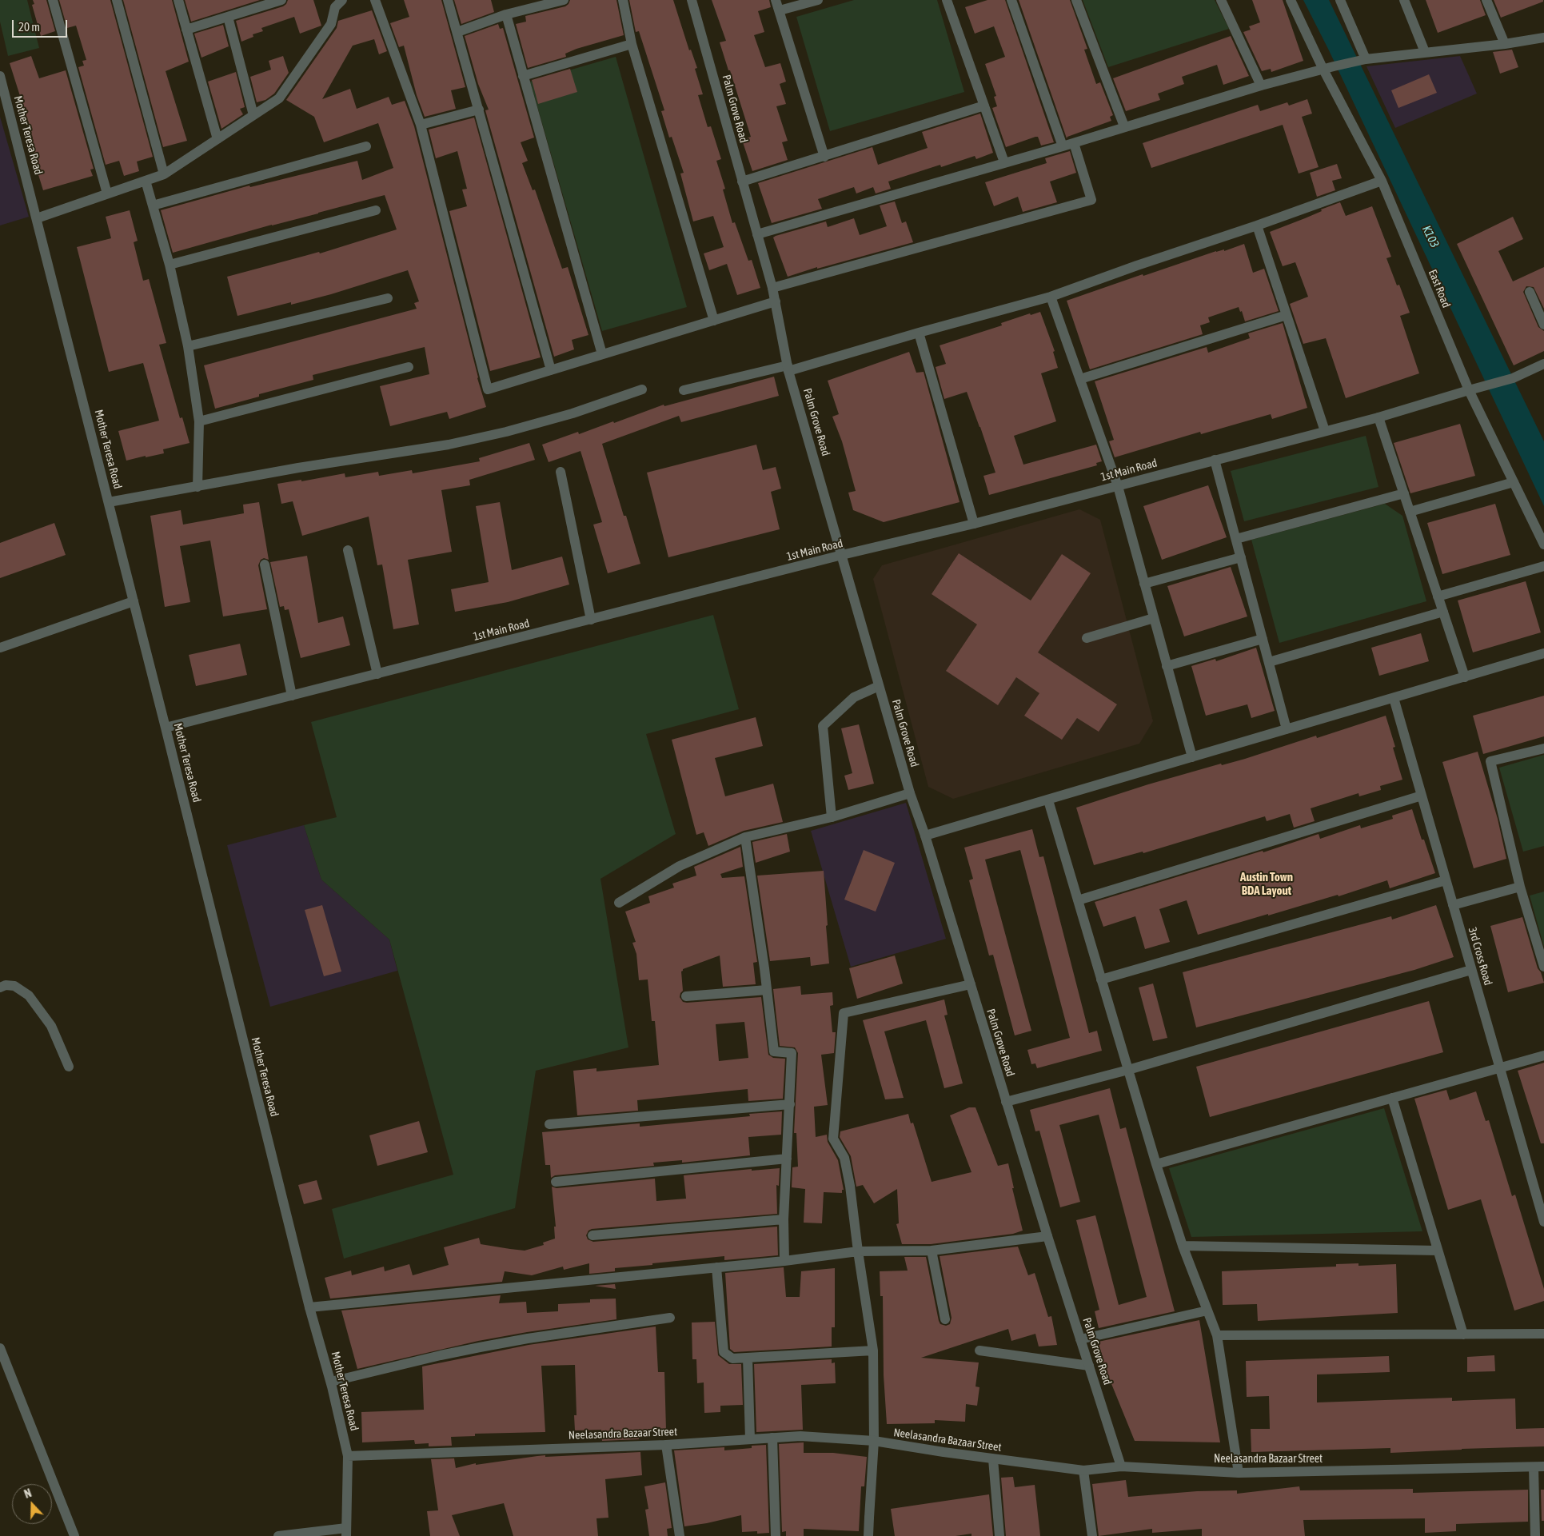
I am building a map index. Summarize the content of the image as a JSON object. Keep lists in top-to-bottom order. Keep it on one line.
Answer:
{"streets":{"street":["Palm Grove Road","Mother Teresa Road","East Road","1st Main Road","3rd Cross Road","Neelasandra Bazaar Street"]},"crossings":[["Palm Grove Road","1st Main Road"],["Palm Grove Road","Neelasandra Bazaar Street"],["Mother Teresa Road","1st Main Road"],["Mother Teresa Road","Neelasandra Bazaar Street"],["East Road","1st Main Road"]],"districts":["Austin Town BDA Layout"],"water":["K103"],"scale_bar":"20 m","north":"top"}
